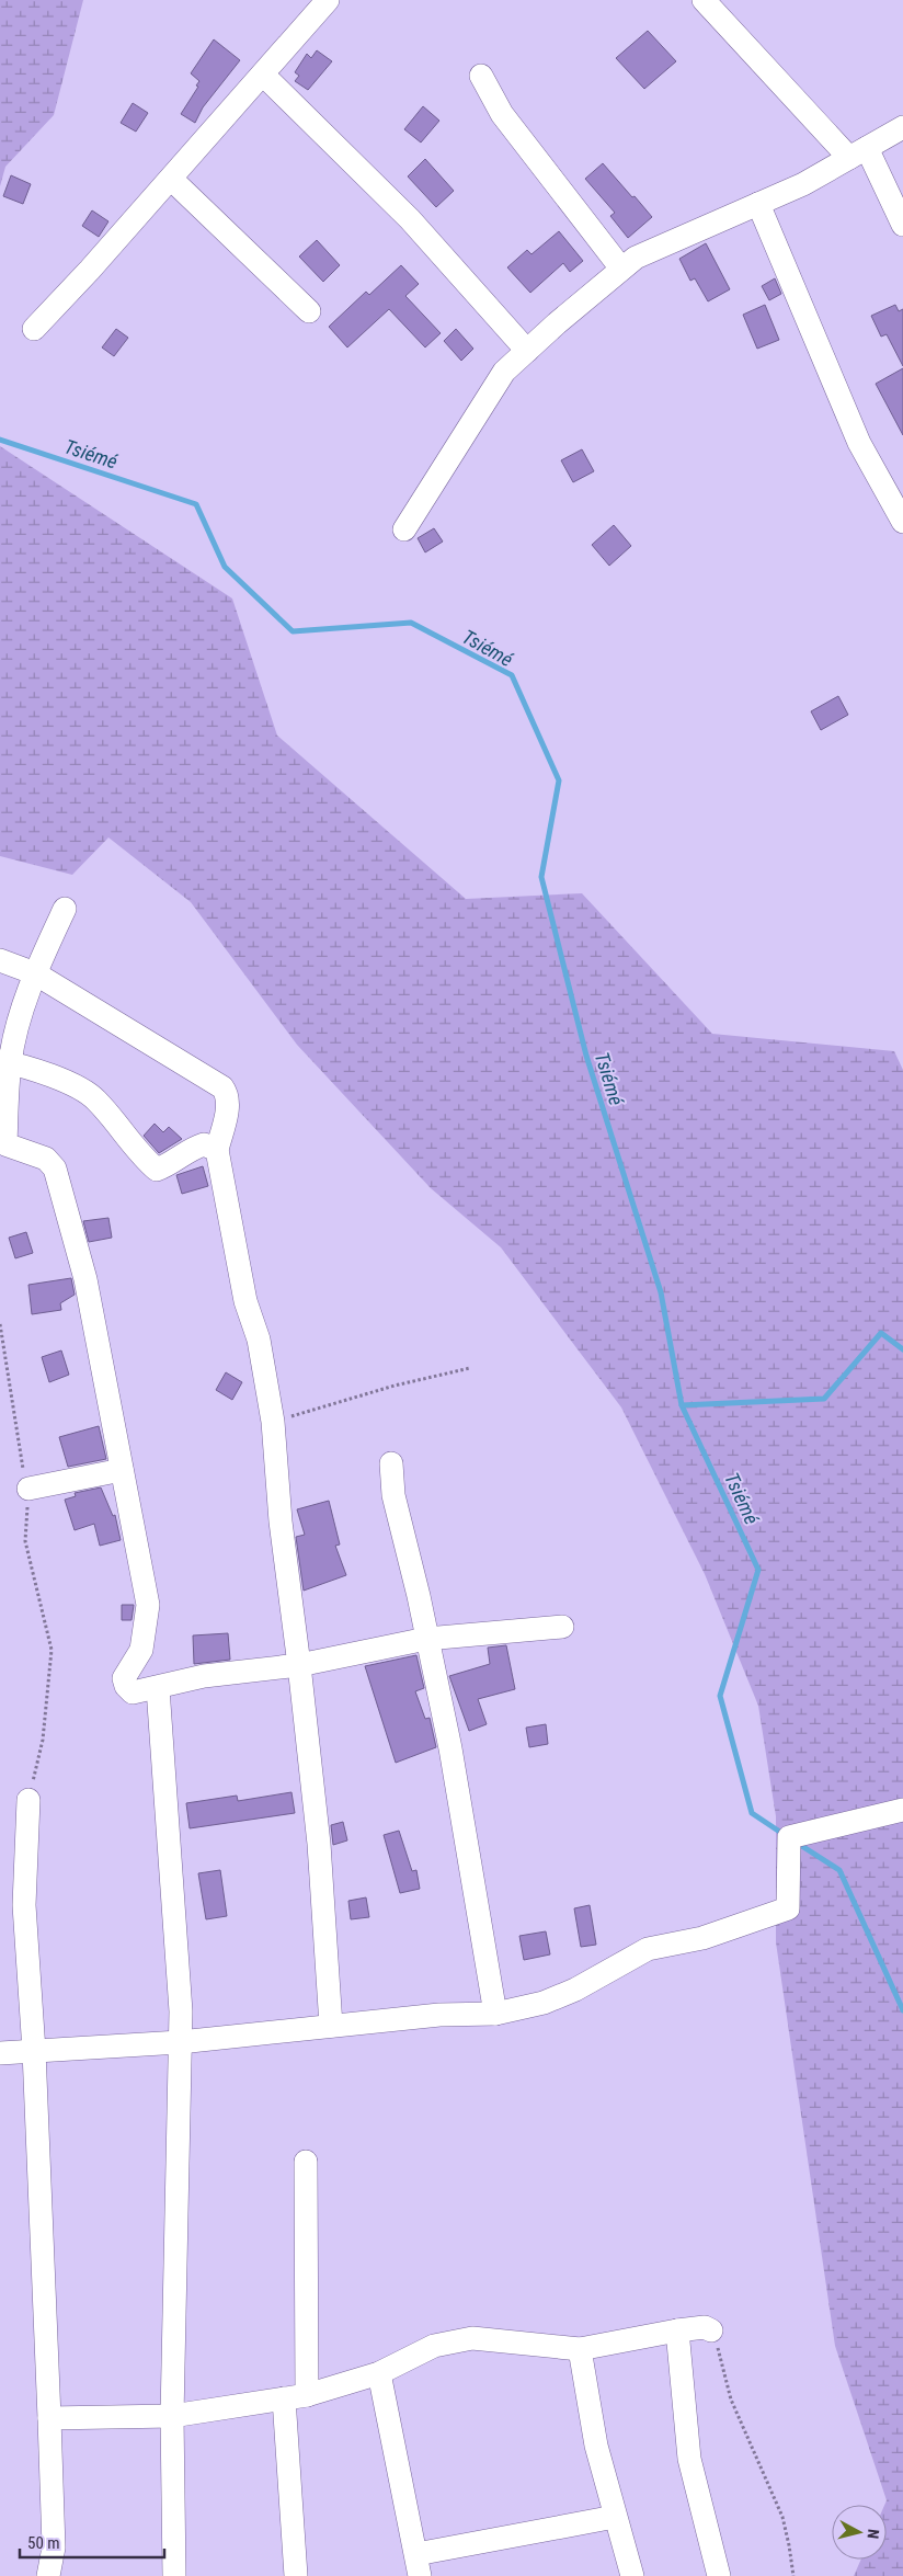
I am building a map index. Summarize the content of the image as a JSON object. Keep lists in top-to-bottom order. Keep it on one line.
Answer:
{"water":["Tsiémé"],"scale_bar":"50 m","north":"right"}
